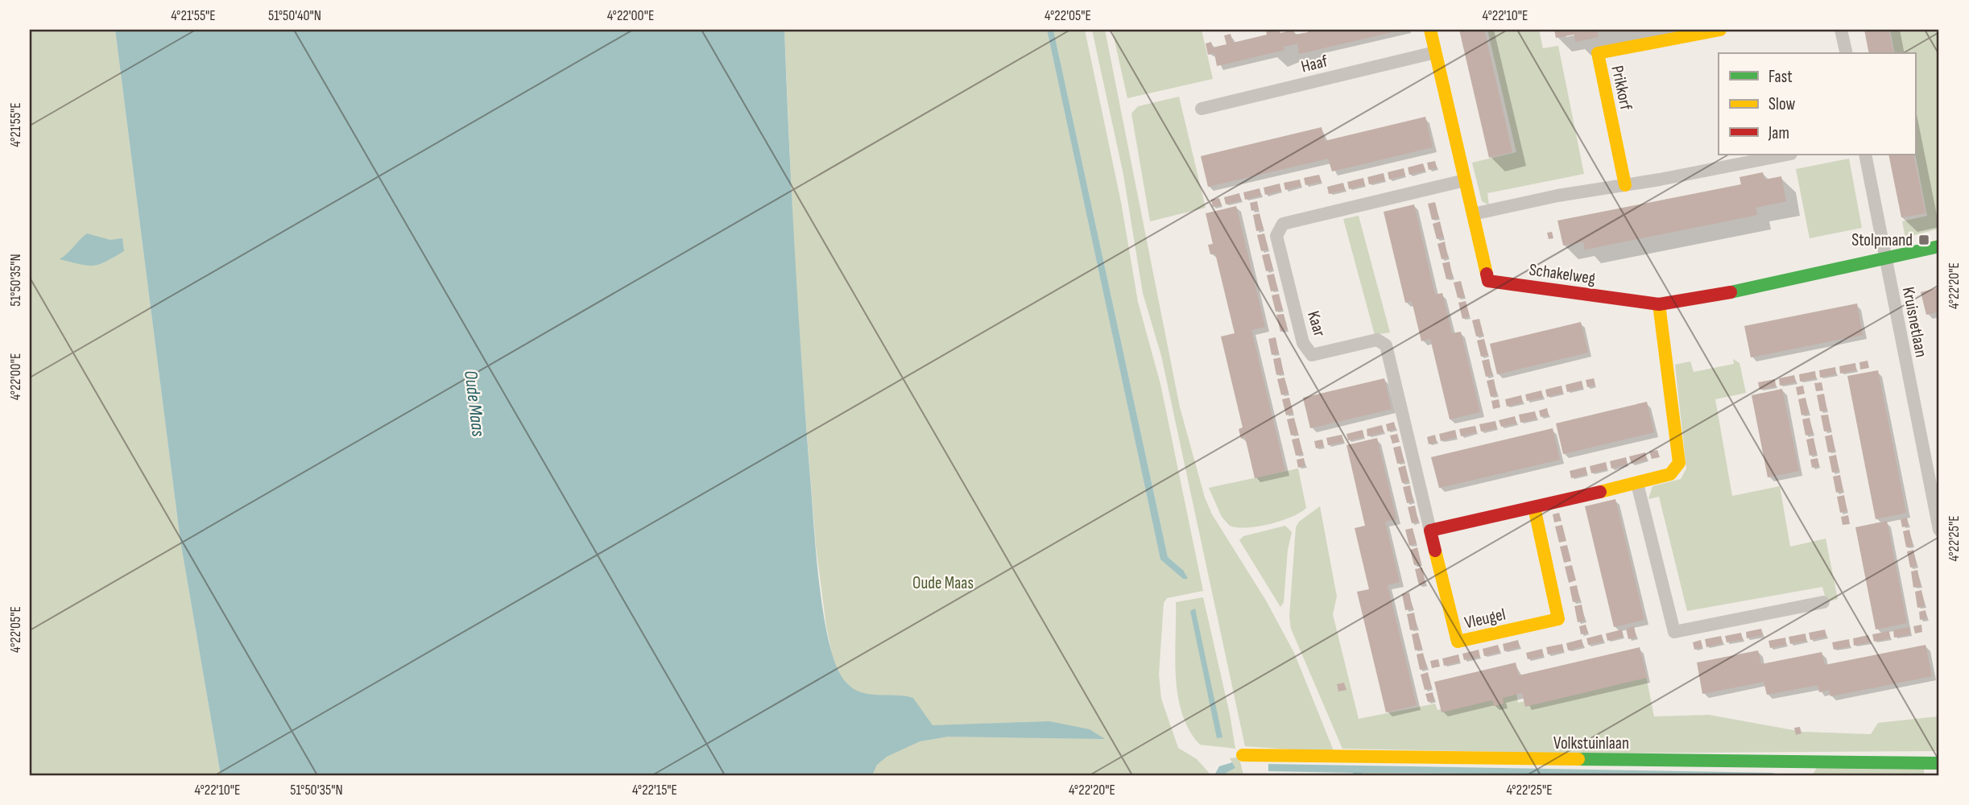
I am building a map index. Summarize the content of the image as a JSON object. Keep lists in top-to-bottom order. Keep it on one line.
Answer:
{"streets":{"street":["Haaf","Prikkorf","Schakelweg","Kruisnetlaan","Kaar","Vleugel","Volkstuinlaan"]},"crossings":[["Haaf","Schakelweg"],["Schakelweg","Kruisnetlaan"],["Schakelweg","Kaar"],["Kaar","Vleugel"]],"water":["Oude Maas"],"parks":["Oude Maas"],"places":{"transit":["Stolpmand"]},"legend":["Fast","Slow","Jam"],"coordinates":["4°21'55\"E","51°50'40\"N","4°22'00\"E","4°22'05\"E","4°22'10\"E","51°50'35\"N","4°22'20\"E","4°22'25\"E","4°22'15\"E"]}
